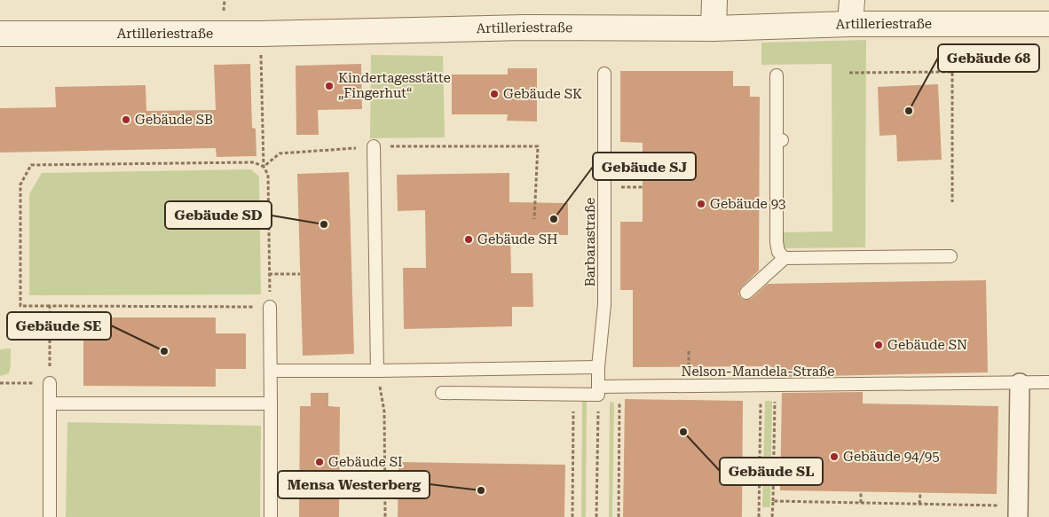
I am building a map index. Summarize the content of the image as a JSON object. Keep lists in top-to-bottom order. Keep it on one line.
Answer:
{"streets":{"street":["Artilleriestraße"],"lane":["Barbarastraße","Nelson-Mandela-Straße"]},"crossings":[["Barbarastraße","Nelson-Mandela-Straße"]],"places":["Kindertagesstätte „Fingerhut“","Gebäude SK","Gebäude 68","Gebäude SB","Gebäude 93","Gebäude SJ","Gebäude SD","Gebäude SH","Gebäude SN","Gebäude SE","Gebäude SL","Gebäude 94/95","Gebäude SI","Mensa Westerberg"]}
